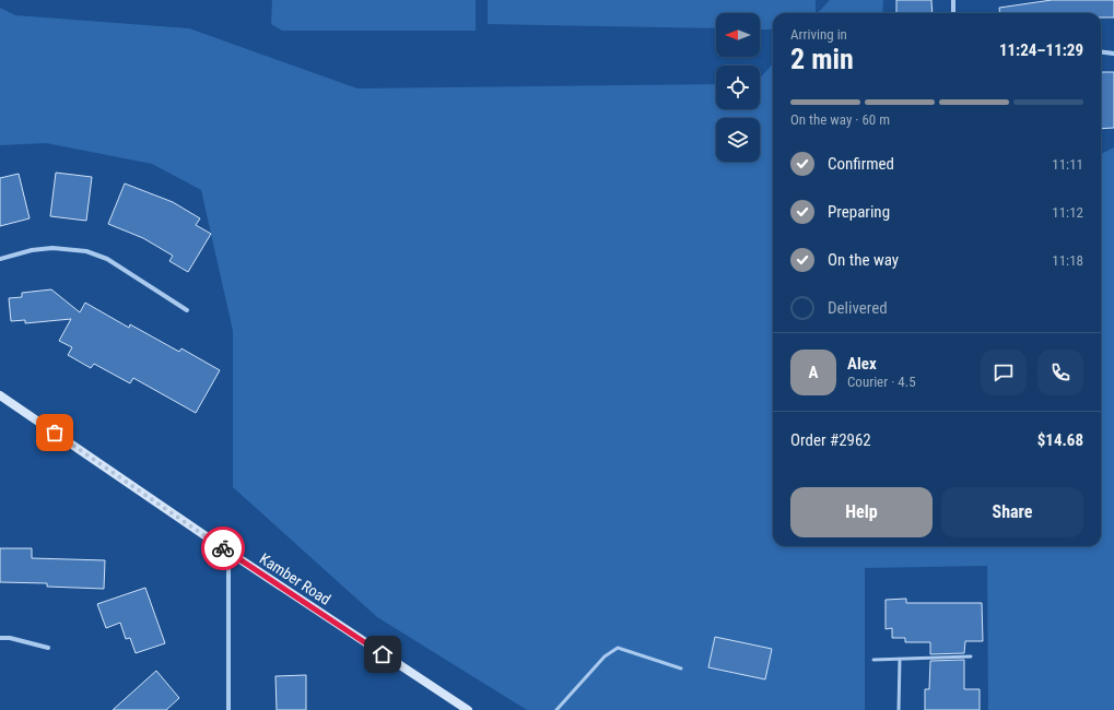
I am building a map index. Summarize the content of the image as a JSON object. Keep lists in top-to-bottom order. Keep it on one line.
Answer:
{"streets":{"street":["Kamber Road"]},"north":"left","page":{"heading":["2 min","Arriving in","11:24–11:29"],"panel":["Alex","Courier · 4.5","Order #2962","$14.68"],"bar":"On the way · 60 m","list":[["Confirmed","11:11"],["Preparing","11:12"],["On the way","11:18"],"Delivered"],"round":"A","buttons":["Help","Share"]}}
